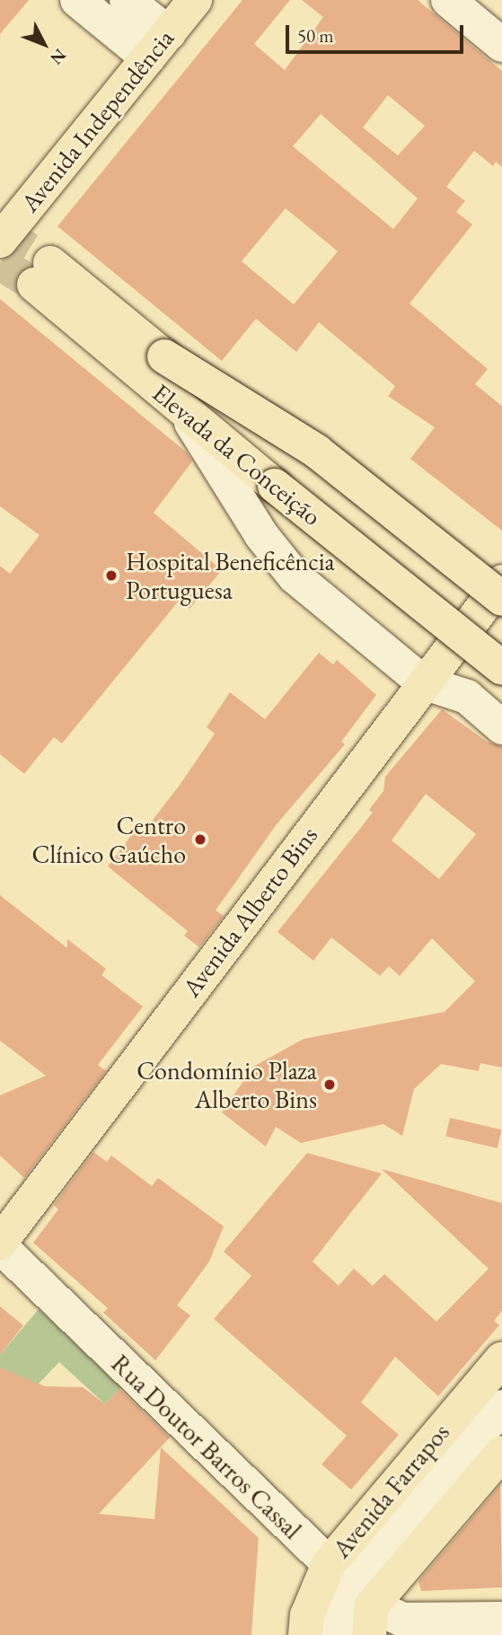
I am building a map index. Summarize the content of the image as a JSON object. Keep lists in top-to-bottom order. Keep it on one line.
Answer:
{"streets":{"main road":["Avenida Independência","Elevada da Conceição","Avenida Alberto Bins","Avenida Farrapos"],"street":["Rua Doutor Barros Cassal"]},"crossings":[["Avenida Alberto Bins","Rua Doutor Barros Cassal"],["Rua Doutor Barros Cassal","Avenida Farrapos"]],"places":["Hospital Beneficência Portuguesa","Centro Clínico Gaúcho","Condomínio Plaza Alberto Bins"],"scale_bar":"50 m","north":"bottom right"}
